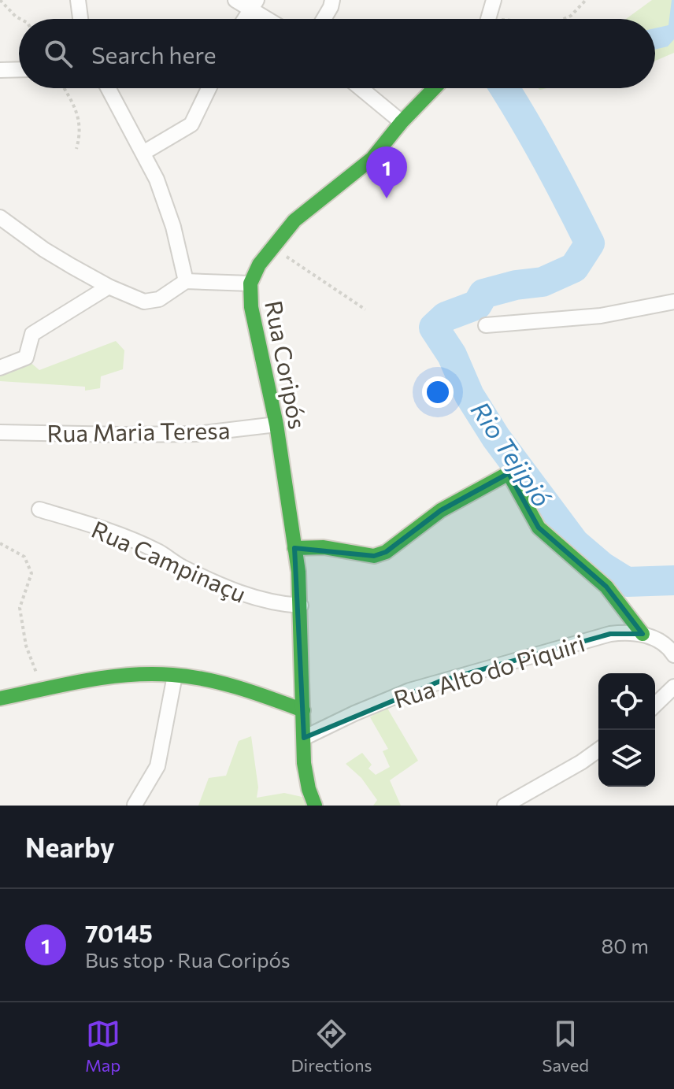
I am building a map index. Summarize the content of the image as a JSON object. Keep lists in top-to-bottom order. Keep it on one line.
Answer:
{"streets":{"street":["Rua Coripós","Rua Maria Teresa","Rua Campinaçu","Rua Alto do Piquiri"]},"crossings":[["Rua Coripós","Rua Maria Teresa"],["Rua Coripós","Rua Campinaçu"],["Rua Coripós","Rua Alto do Piquiri"]],"water":["Rio Tejipió"],"page":{"search":"Search here","pins":"1","heading":"Nearby","list":[{"mark":"1","name":"70145","note":"Bus stop · Rua Coripós","value":"80 m"}],"nav":["Map","Directions","Saved"]}}
